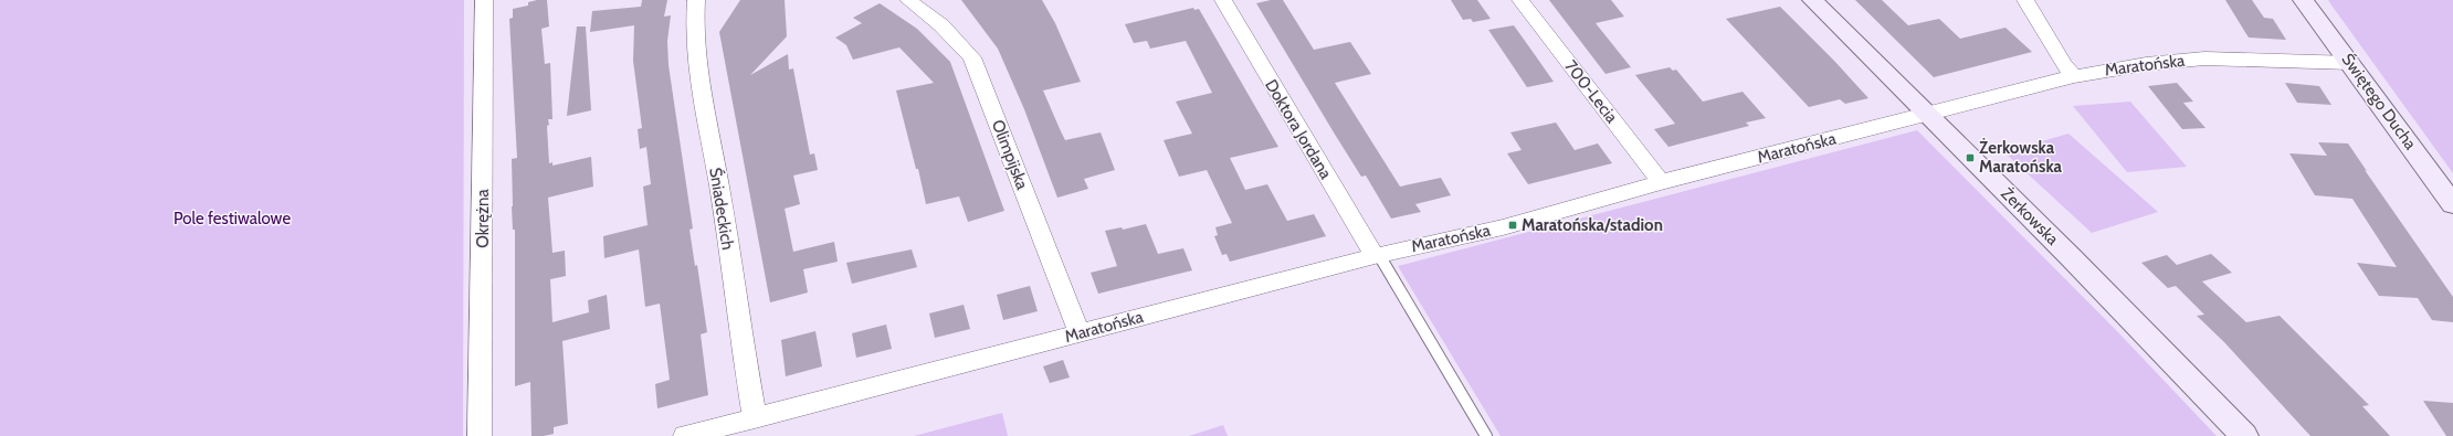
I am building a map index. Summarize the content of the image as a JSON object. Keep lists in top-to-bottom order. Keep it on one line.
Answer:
{"streets":{"street":["Maratońska","700-Lecia","Świętego Ducha","Doktora Jordana","Olimpijska","Śniadeckich","Żerkowska","Okrężna"]},"crossings":[["Maratońska","700-Lecia"],["Maratońska","Świętego Ducha"],["Maratońska","Doktora Jordana"],["Maratońska","Olimpijska"],["Maratońska","Śniadeckich"],["Maratońska","Żerkowska"]],"parks":["Pole festiwalowe"],"places":{"transit":["Żerkowska Maratońska","Maratońska/stadion"]}}
